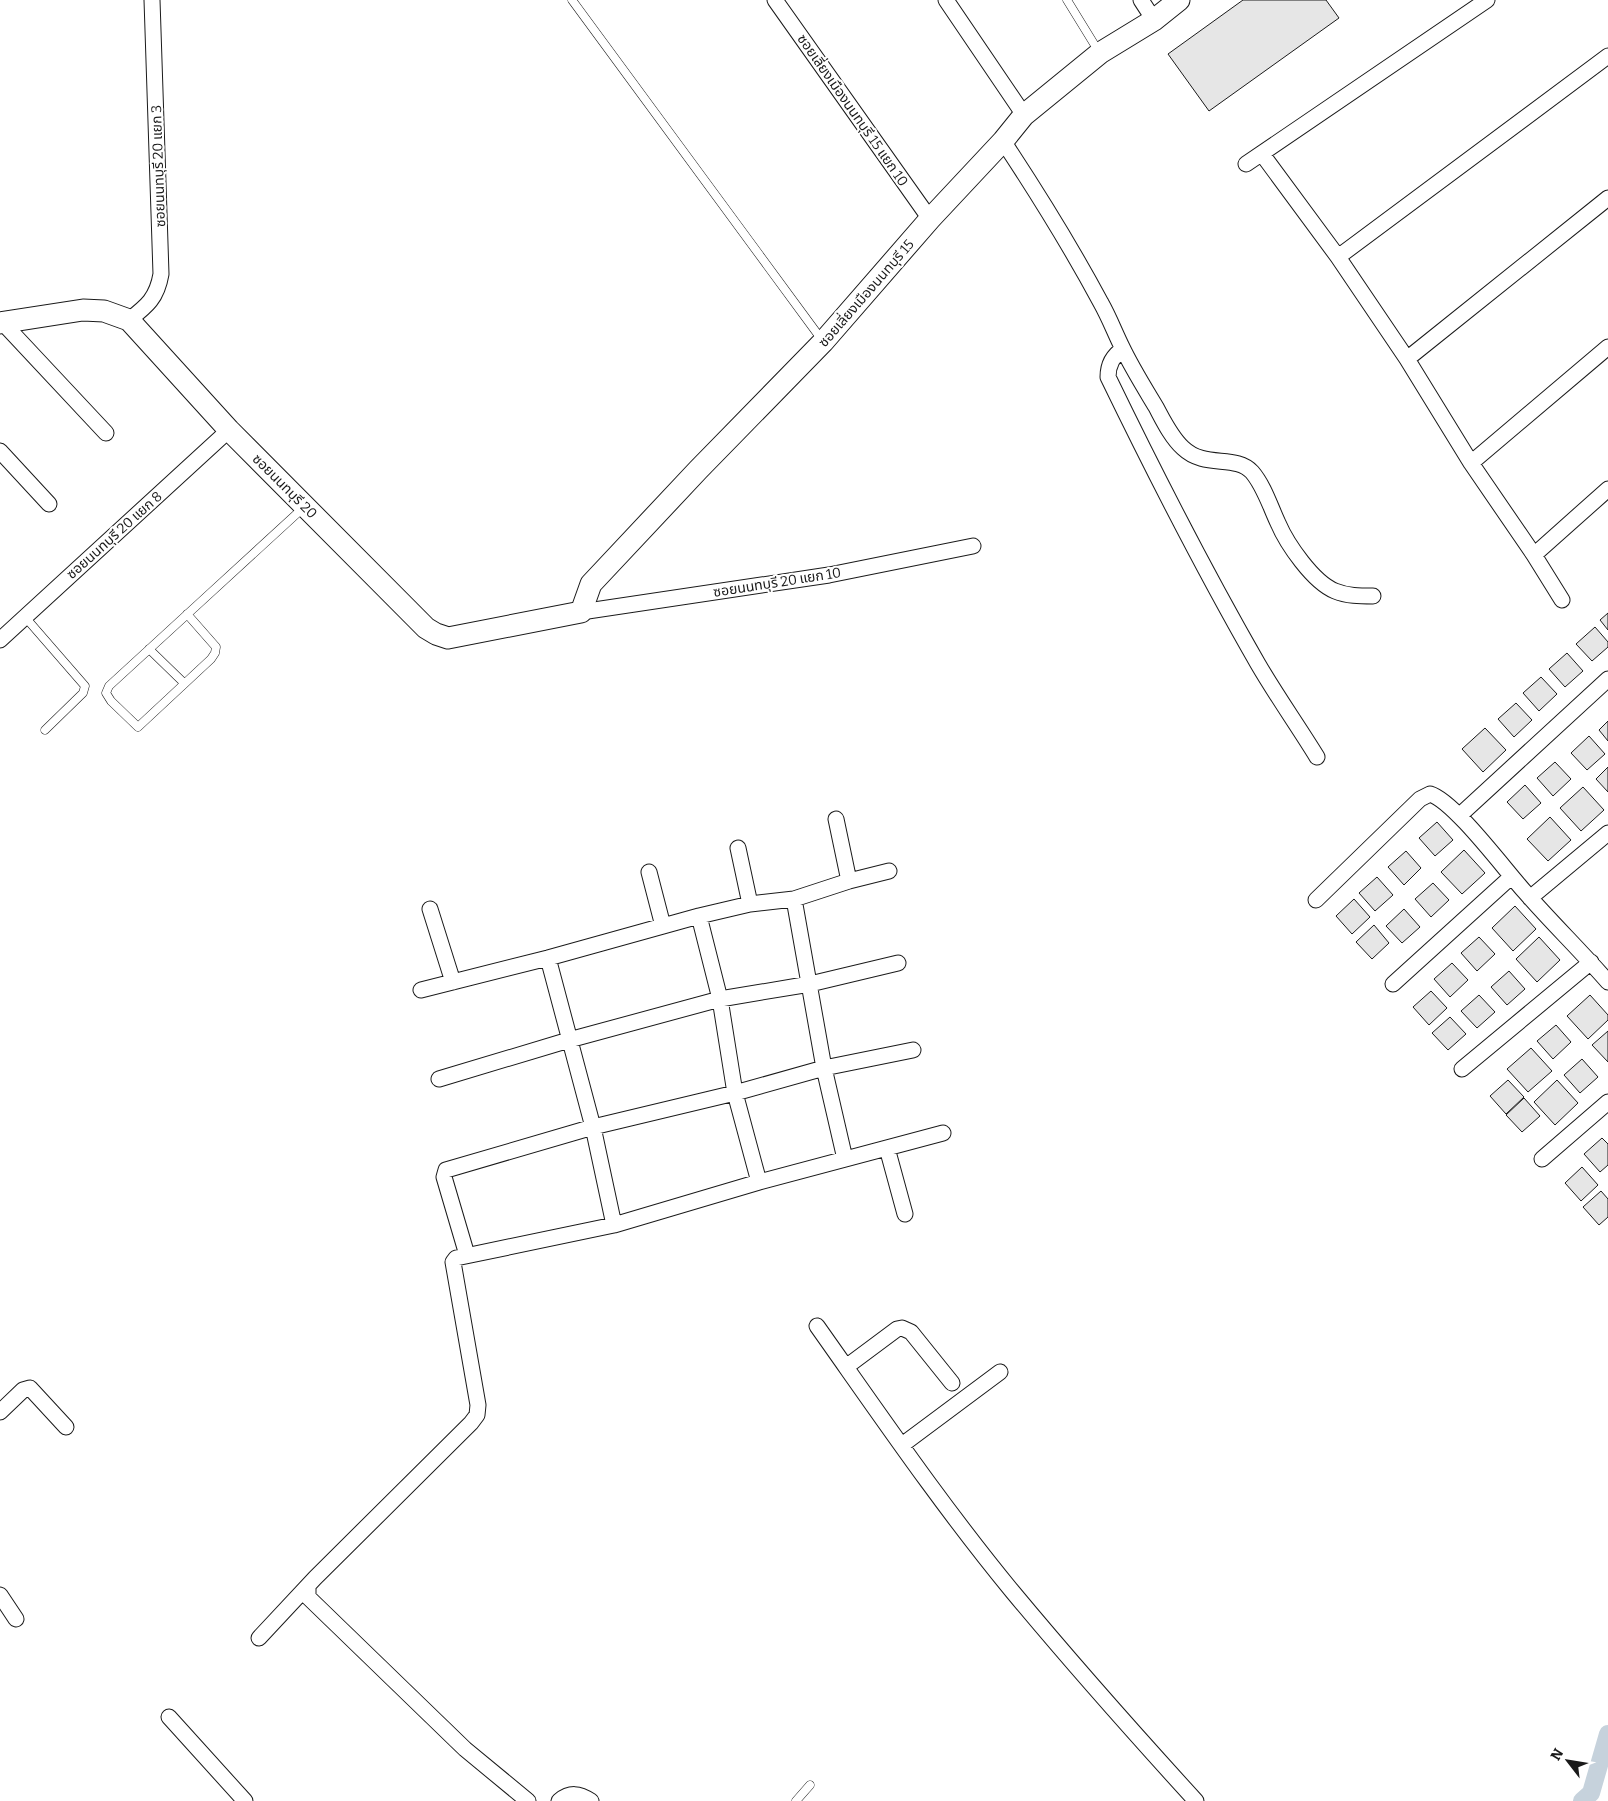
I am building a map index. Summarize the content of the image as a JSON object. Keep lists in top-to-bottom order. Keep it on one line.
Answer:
{"streets":{"street":["ซอยเลี่ยงเมืองนนทบุรี 15 แยก 10","ซอยนนทบุรี 20 แยก 3","ซอยเลี่ยงเมืองนนทบุรี 15","ซอยนนทบุรี 20","ซอยนนทบุรี 20 แยก 8","ซอยนนทบุรี 20 แยก 10"]},"crossings":[["ซอยเลี่ยงเมืองนนทบุรี 15 แยก 10","ซอยเลี่ยงเมืองนนทบุรี 15"],["ซอยนนทบุรี 20 แยก 3","ซอยนนทบุรี 20"],["ซอยเลี่ยงเมืองนนทบุรี 15","ซอยนนทบุรี 20"],["ซอยเลี่ยงเมืองนนทบุรี 15","ซอยนนทบุรี 20 แยก 10"],["ซอยนนทบุรี 20","ซอยนนทบุรี 20 แยก 8"],["ซอยนนทบุรี 20","ซอยนนทบุรี 20 แยก 10"]],"north":"top left"}
